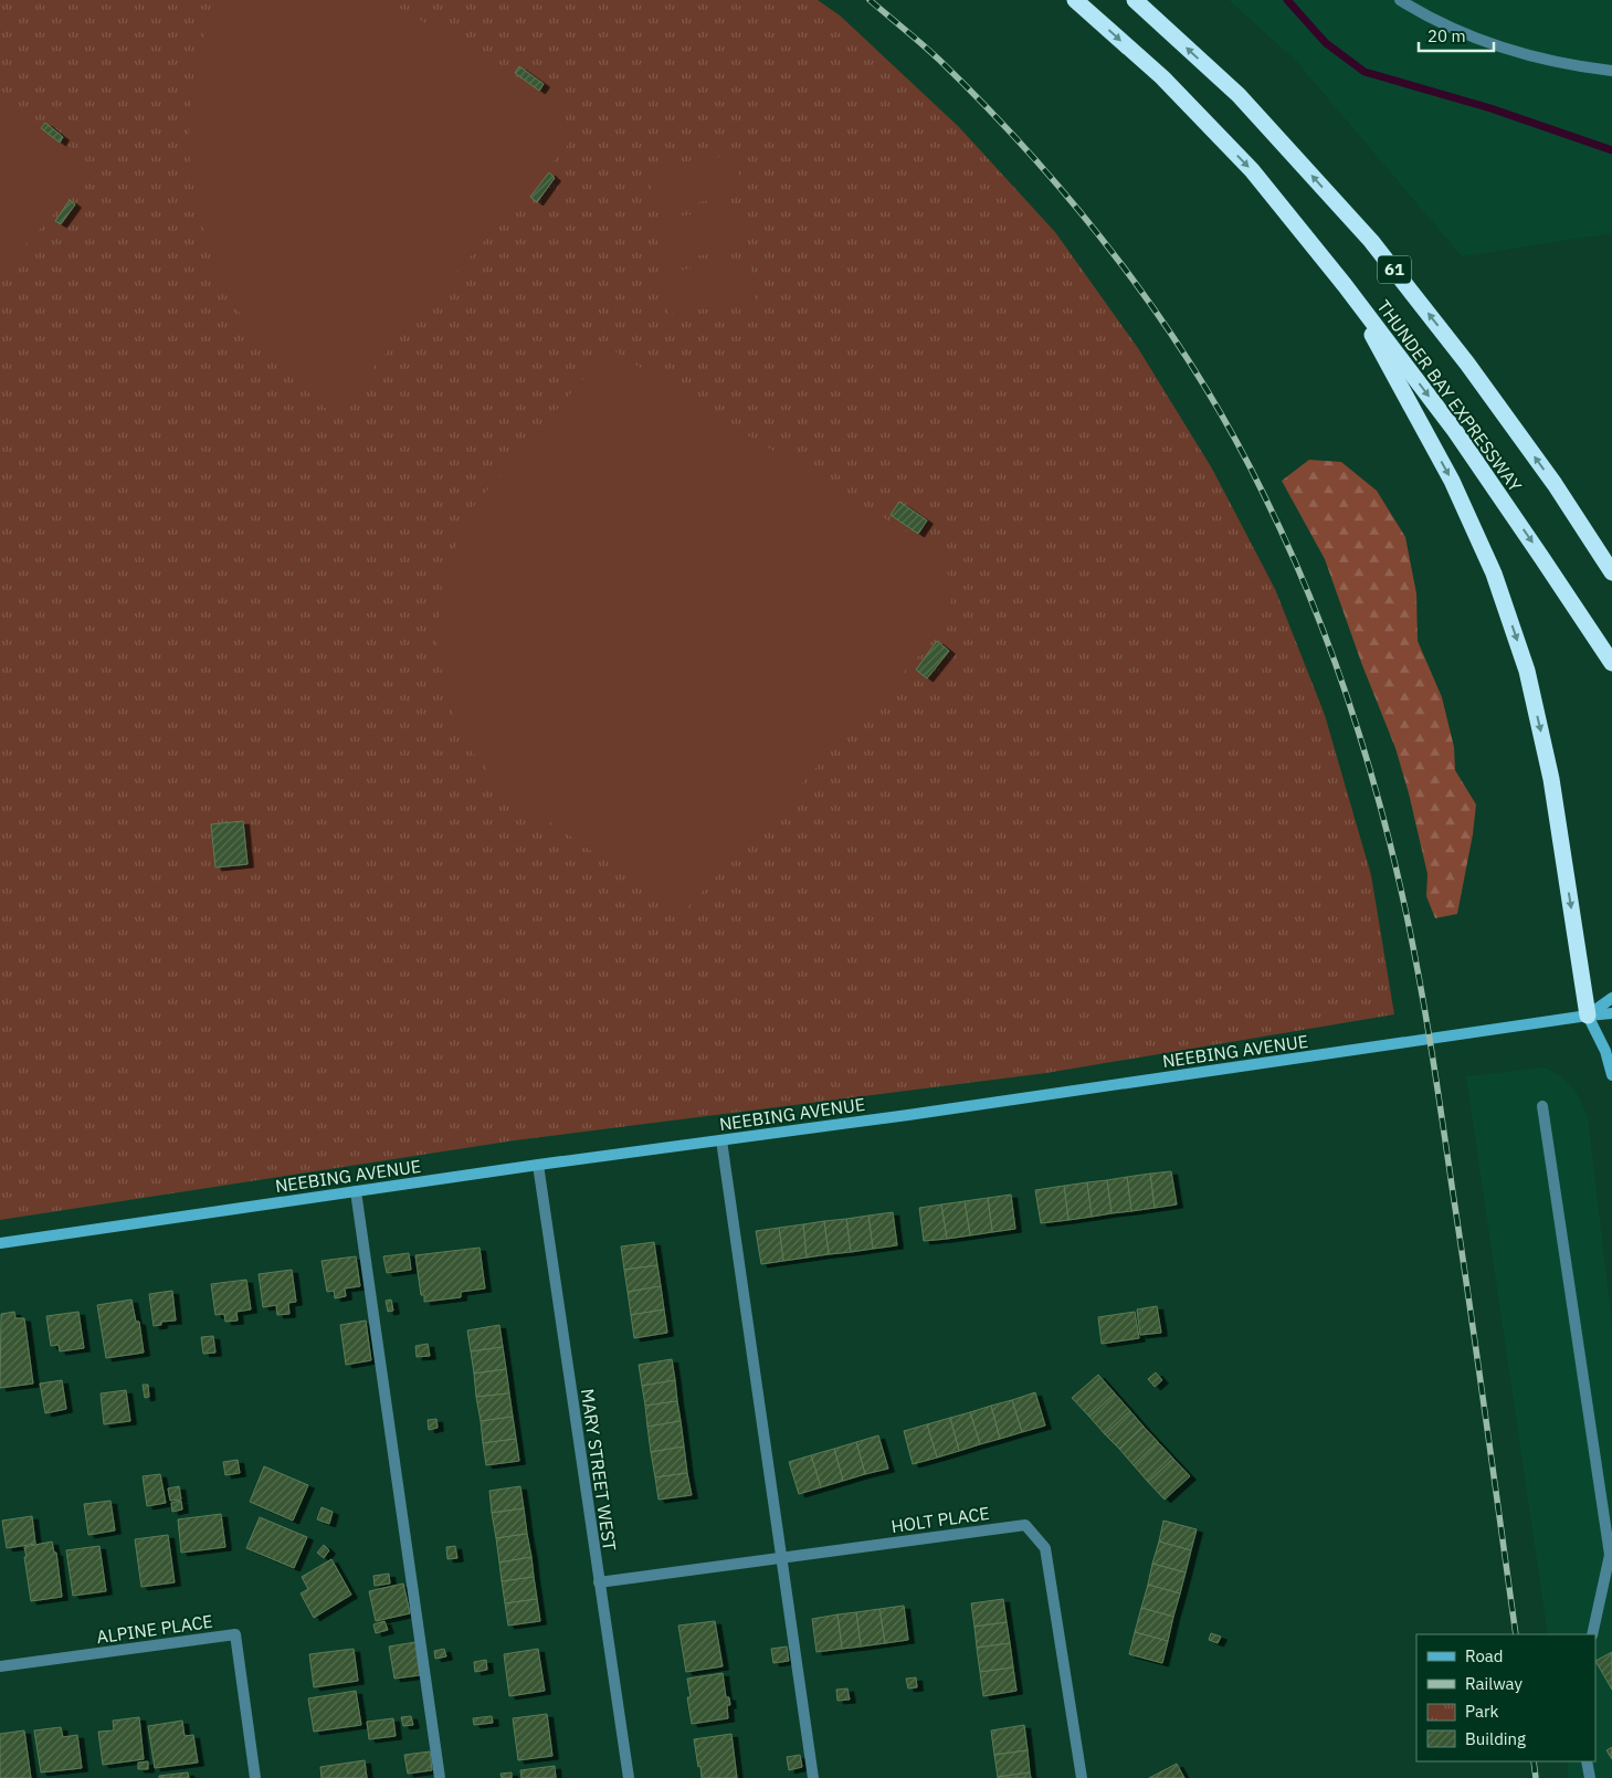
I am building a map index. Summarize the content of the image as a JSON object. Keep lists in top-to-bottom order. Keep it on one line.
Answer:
{"streets":{"highway":["61","THUNDER BAY EXPRESSWAY"],"main road":["NEEBING AVENUE"],"street":["MARY STREET WEST","HOLT PLACE","ALPINE PLACE"]},"crossings":[["NEEBING AVENUE","MARY STREET WEST"],["MARY STREET WEST","HOLT PLACE"]],"legend":["Road","Railway","Park","Building"],"scale_bar":"20 m"}
